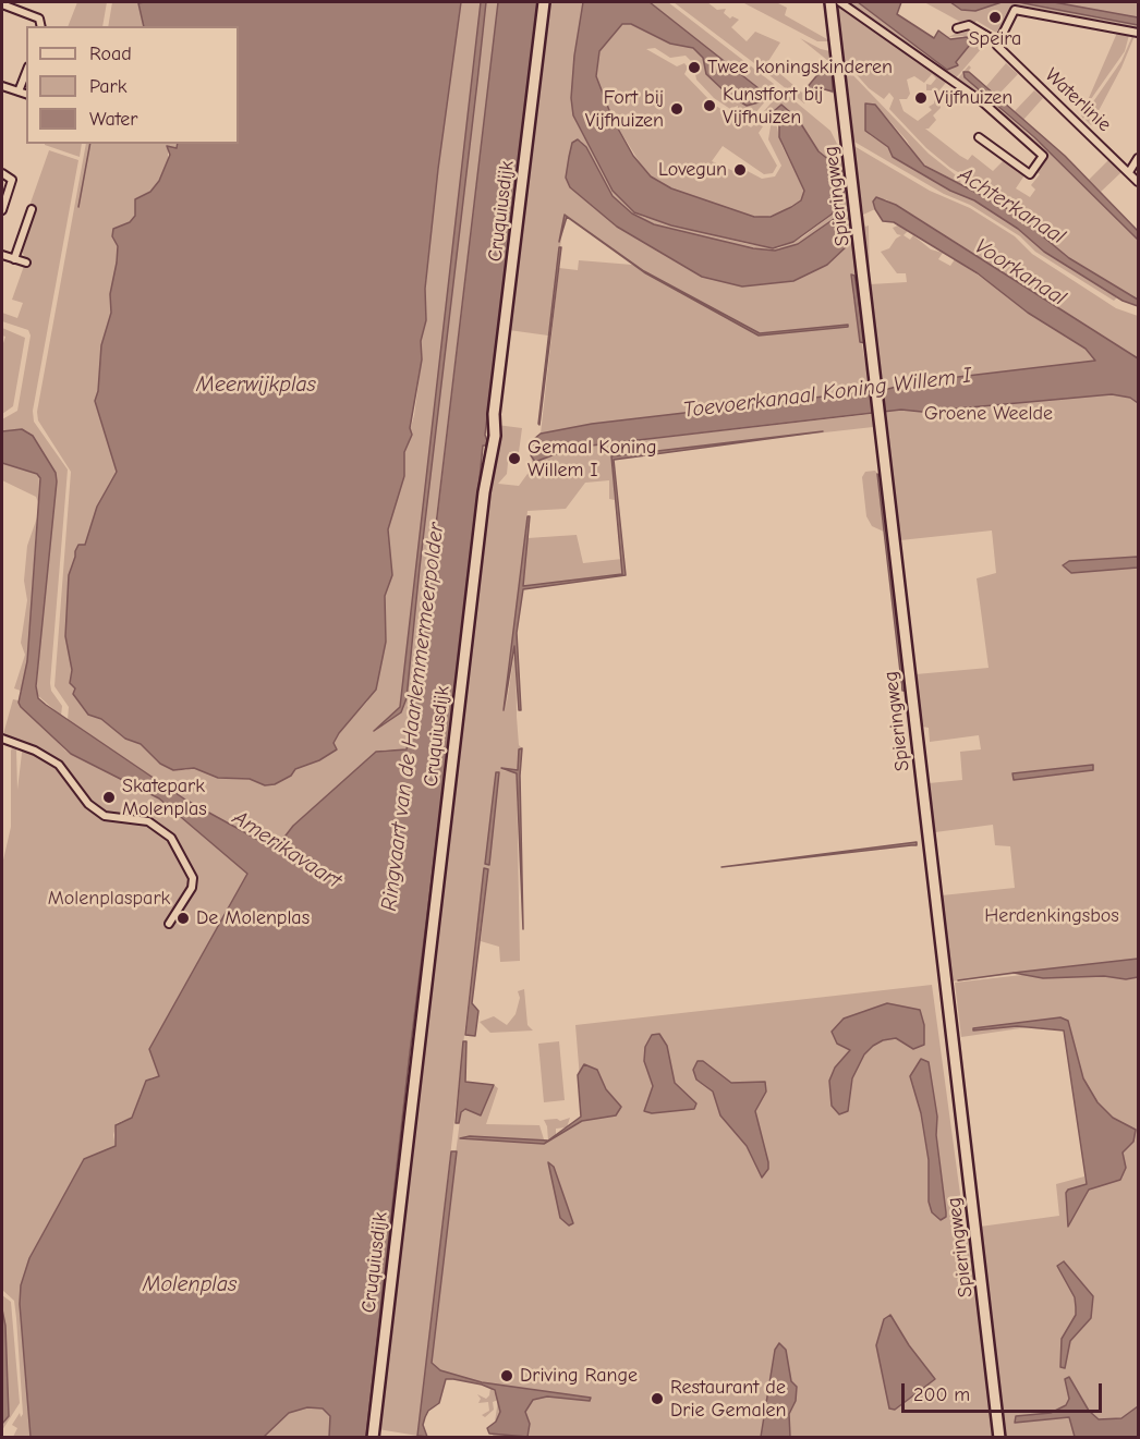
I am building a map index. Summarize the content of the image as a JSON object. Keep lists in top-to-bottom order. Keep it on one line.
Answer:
{"streets":{"street":["Waterlinie","Spieringweg","Cruquiusdijk"]},"water":["Achterkanaal","Voorkanaal","Meerwijkplas","Toevoerkanaal Koning Willem I","Ringvaart van de Haarlemmermeerpolder","Amerikavaart","Molenplas"],"parks":["Groene Weelde","Molenplaspark","Herdenkingsbos"],"places":["Speira","Twee koningskinderen","Vijfhuizen","Kunstfort bij Vijfhuizen","Fort bij Vijfhuizen","Lovegun","Gemaal Koning Willem I","Skatepark Molenplas","De Molenplas","Driving Range","Restaurant de Drie Gemalen"],"legend":["Road","Park","Water"],"scale_bar":"200 m"}
